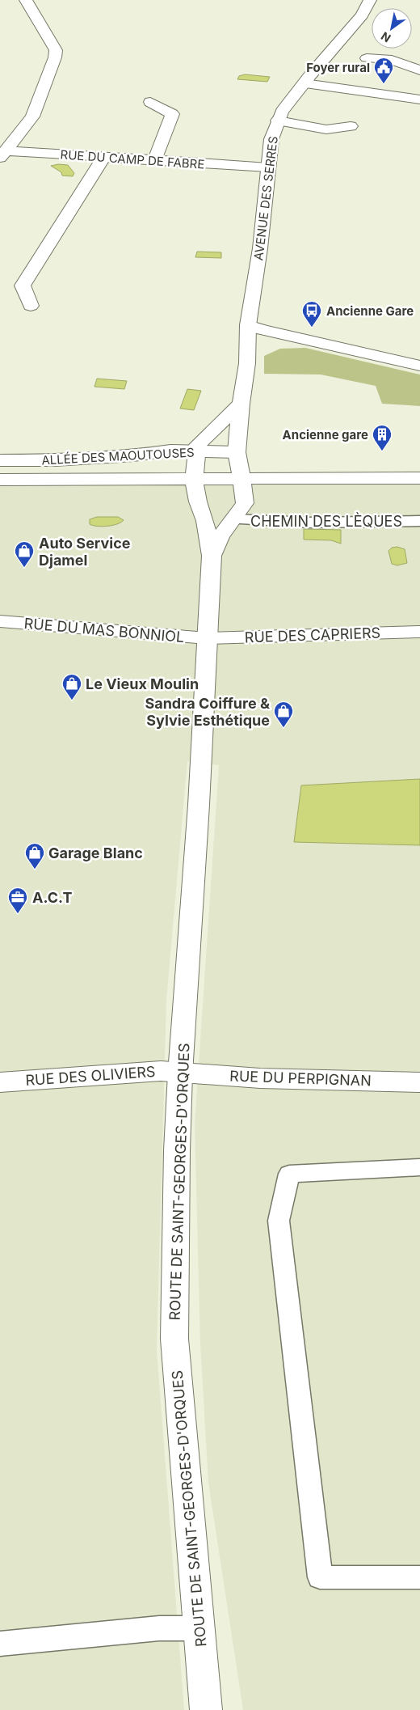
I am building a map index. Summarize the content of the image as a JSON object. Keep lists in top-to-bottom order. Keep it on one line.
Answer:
{"streets":{"street":["RUE DU CAMP DE FABRE","AVENUE DES SERRES","ALLÉE DES MAOUTOUSES","RUE DU MAS BONNIOL","RUE DES CAPRIERS","RUE DES OLIVIERS","RUE DU PERPIGNAN","ROUTE DE SAINT-GEORGES-D'ORQUES"],"lane":["CHEMIN DES LÈQUES"]},"crossings":[["RUE DU CAMP DE FABRE","AVENUE DES SERRES"],["AVENUE DES SERRES","ALLÉE DES MAOUTOUSES"],["AVENUE DES SERRES","ROUTE DE SAINT-GEORGES-D'ORQUES"],["CHEMIN DES LÈQUES","ROUTE DE SAINT-GEORGES-D'ORQUES"],["RUE DU MAS BONNIOL","RUE DES CAPRIERS"],["RUE DU MAS BONNIOL","ROUTE DE SAINT-GEORGES-D'ORQUES"],["RUE DES CAPRIERS","ROUTE DE SAINT-GEORGES-D'ORQUES"],["RUE DES OLIVIERS","RUE DU PERPIGNAN"],["RUE DES OLIVIERS","ROUTE DE SAINT-GEORGES-D'ORQUES"],["RUE DU PERPIGNAN","ROUTE DE SAINT-GEORGES-D'ORQUES"]],"places":{"public building":["Foyer rural"],"bus stop":["Ancienne Gare"],"building":["Ancienne gare"],"shop":["Auto Service Djamel","Le Vieux Moulin","Sandra Coiffure & Sylvie Esthétique","Garage Blanc"],"office":["A.C.T"]},"north":"bottom left"}
